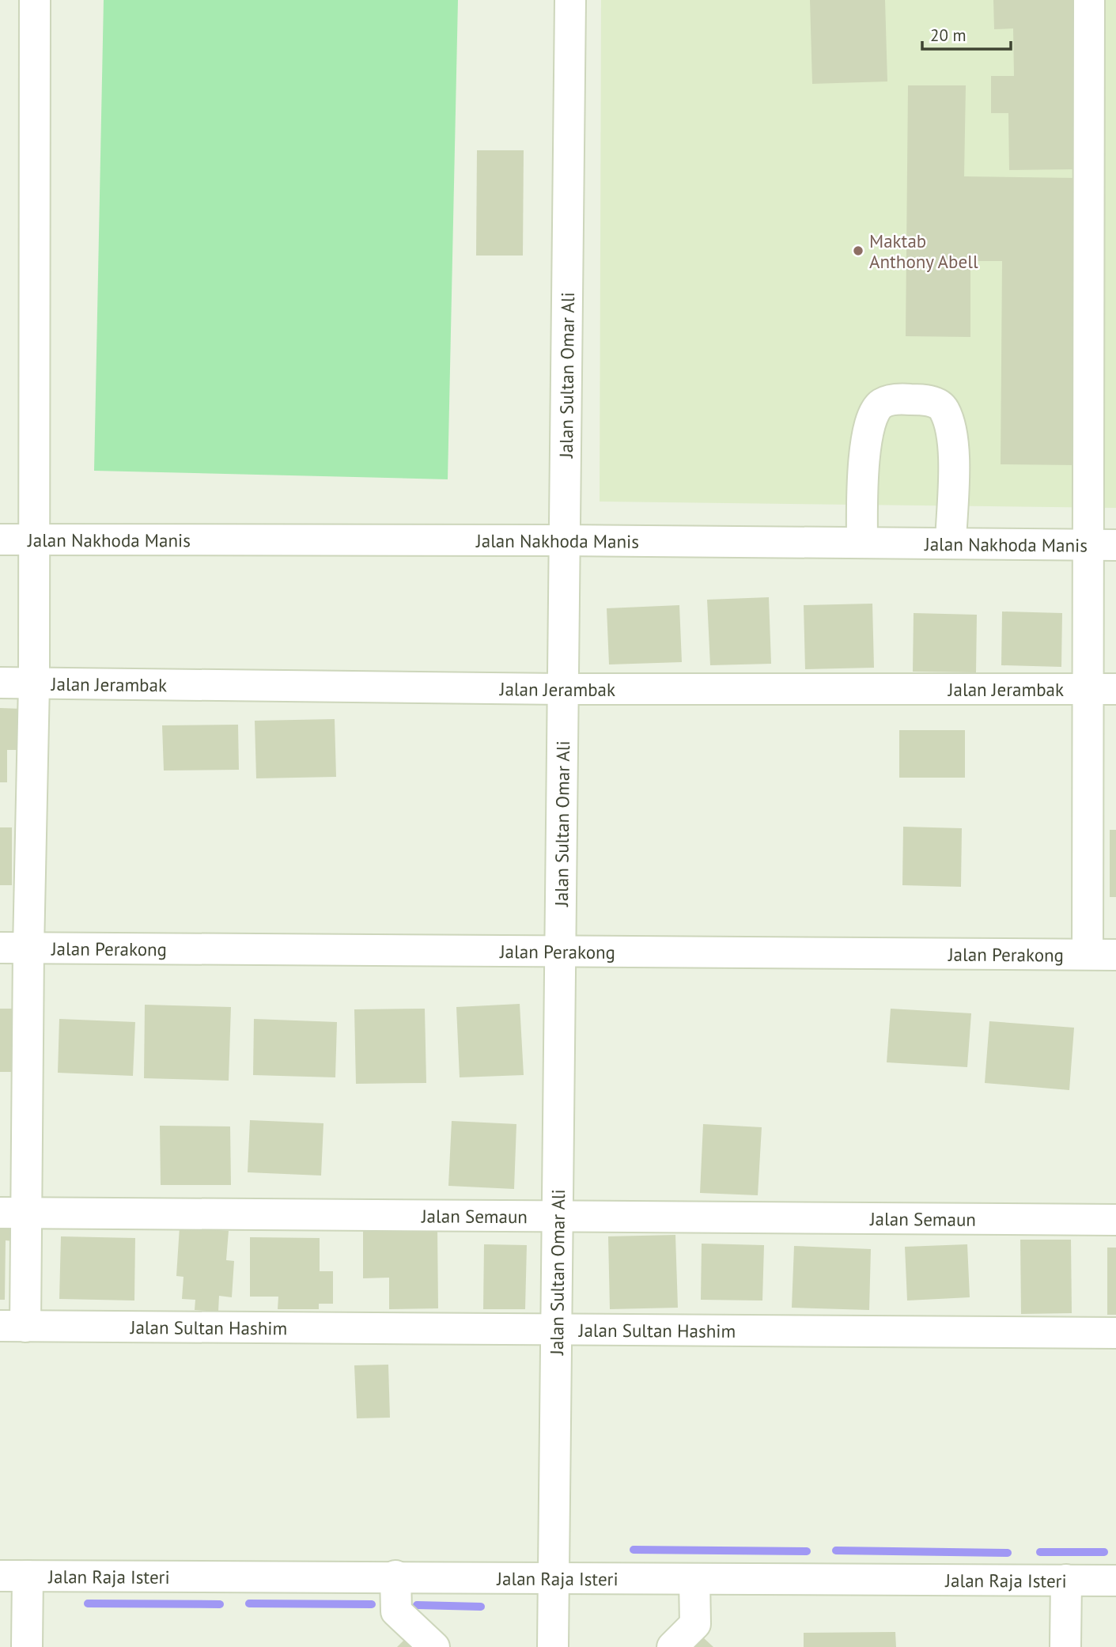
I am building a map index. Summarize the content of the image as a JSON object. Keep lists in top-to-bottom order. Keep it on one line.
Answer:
{"streets":{"street":["Jalan Sultan Omar Ali","Jalan Nakhoda Manis","Jalan Jerambak","Jalan Perakong","Jalan Semaun","Jalan Sultan Hashim","Jalan Raja Isteri"]},"crossings":[["Jalan Sultan Omar Ali","Jalan Nakhoda Manis"],["Jalan Sultan Omar Ali","Jalan Jerambak"],["Jalan Sultan Omar Ali","Jalan Perakong"],["Jalan Sultan Omar Ali","Jalan Semaun"],["Jalan Sultan Omar Ali","Jalan Sultan Hashim"],["Jalan Sultan Omar Ali","Jalan Raja Isteri"]],"places":["Maktab Anthony Abell"],"scale_bar":"20 m"}
